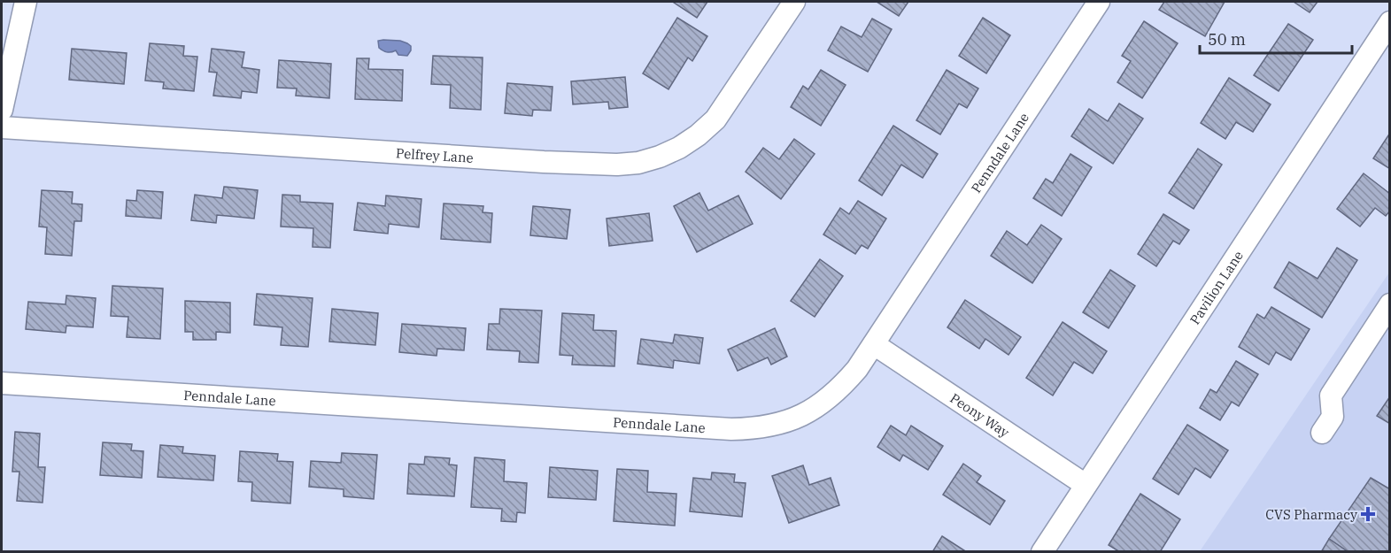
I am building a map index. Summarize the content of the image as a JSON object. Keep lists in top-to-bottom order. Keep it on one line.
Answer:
{"streets":{"street":["Penndale Lane","Pelfrey Lane","Pavilion Lane","Peony Way"]},"crossings":[["Penndale Lane","Peony Way"],["Pavilion Lane","Peony Way"]],"places":{"health":["CVS Pharmacy"]},"scale_bar":"50 m"}
